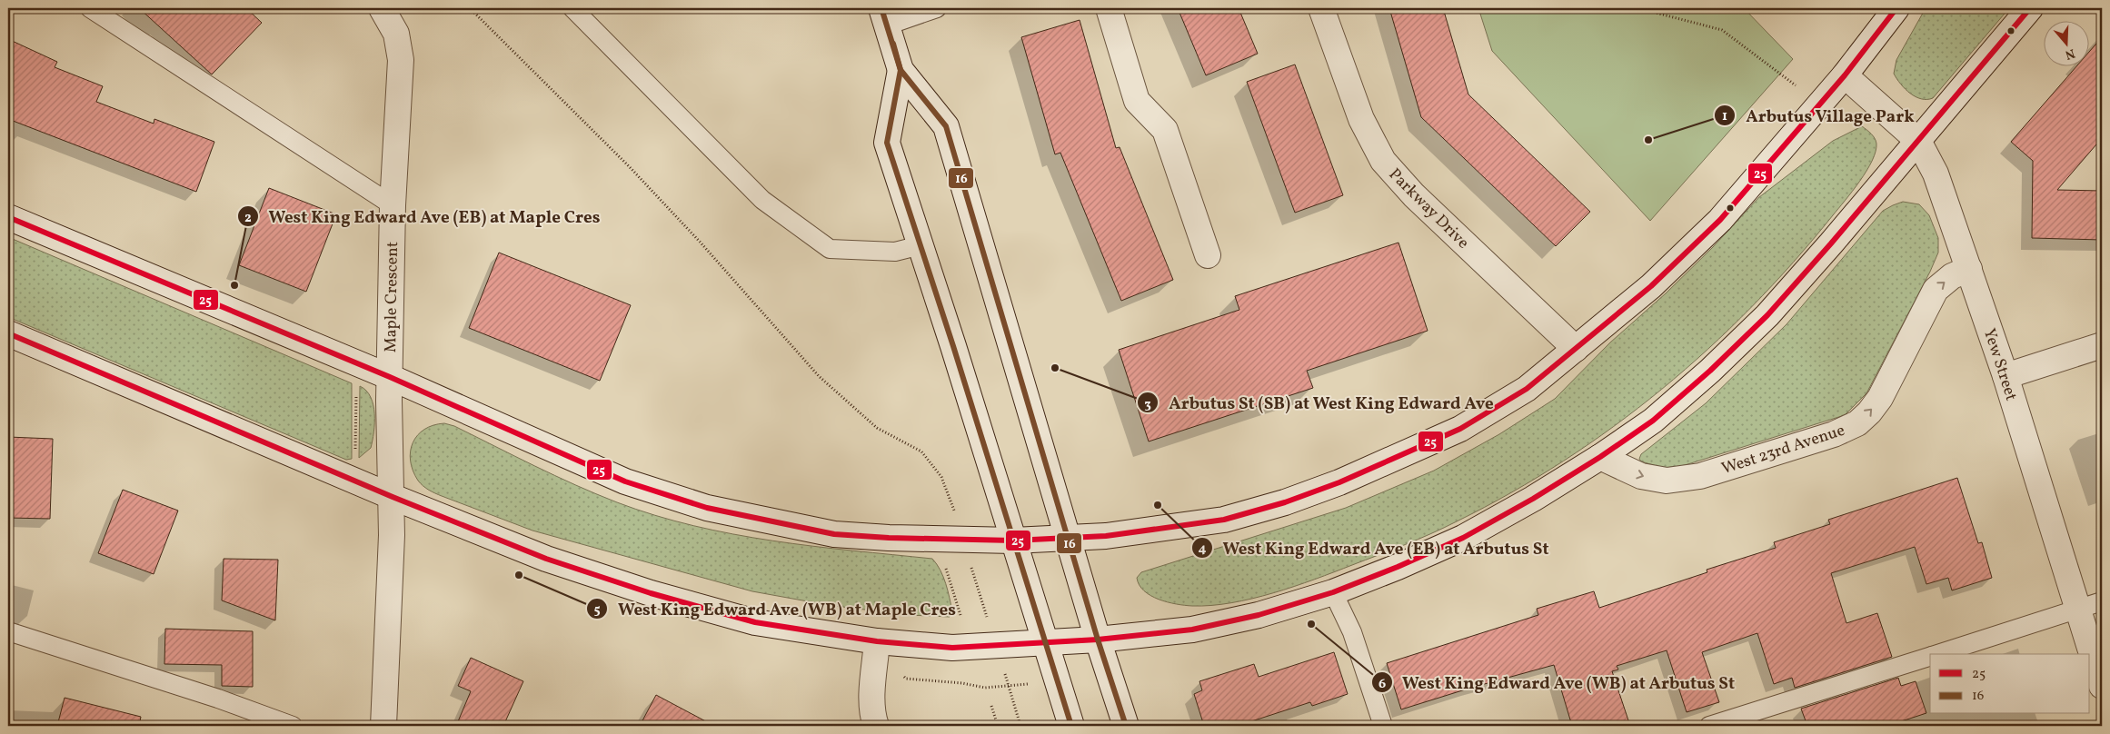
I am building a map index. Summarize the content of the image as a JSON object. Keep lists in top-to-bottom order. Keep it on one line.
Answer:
{"streets":{"main road":["Parkway Drive","Maple Crescent","Yew Street","West 23rd Avenue"]},"crossings":[["Yew Street","West 23rd Avenue"]],"places":["Arbutus Village Park","West King Edward Ave (EB) at Maple Cres","Arbutus St (SB) at West King Edward Ave","West King Edward Ave (EB) at Arbutus St","West King Edward Ave (WB) at Maple Cres","West King Edward Ave (WB) at Arbutus St"],"lines":["transit line 25","transit line 16"],"legend":["25","16"],"north":"bottom"}
